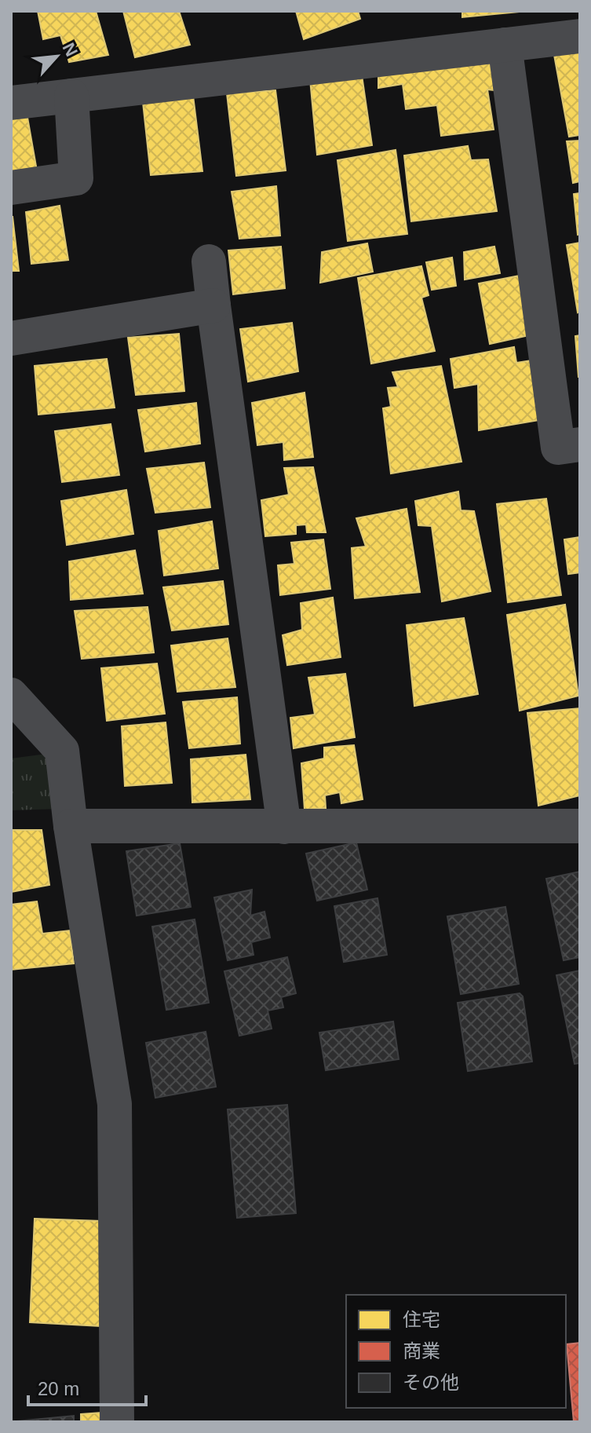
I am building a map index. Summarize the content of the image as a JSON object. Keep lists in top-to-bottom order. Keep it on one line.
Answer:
{"legend":["住宅","商業","その他"],"scale_bar":"20 m","north":"top right"}
